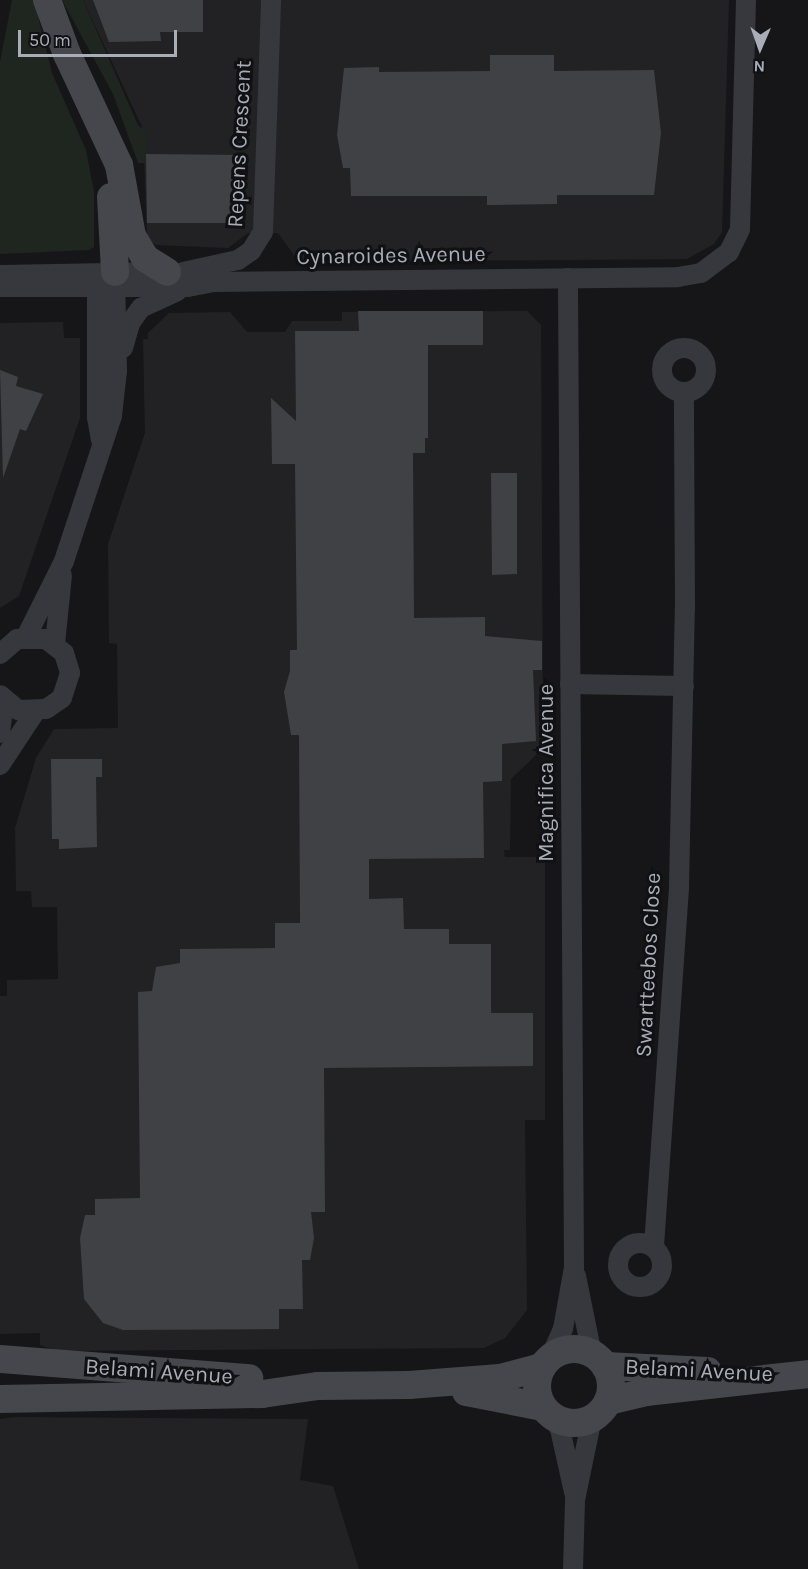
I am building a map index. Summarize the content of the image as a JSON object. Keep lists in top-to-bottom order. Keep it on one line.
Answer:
{"streets":{"street":["Repens Crescent","Cynaroides Avenue","Magnifica Avenue","Swartteebos Close","Belami Avenue"]},"crossings":[["Repens Crescent","Cynaroides Avenue"],["Cynaroides Avenue","Magnifica Avenue"],["Magnifica Avenue","Belami Avenue"]],"scale_bar":"50 m","north":"bottom"}
